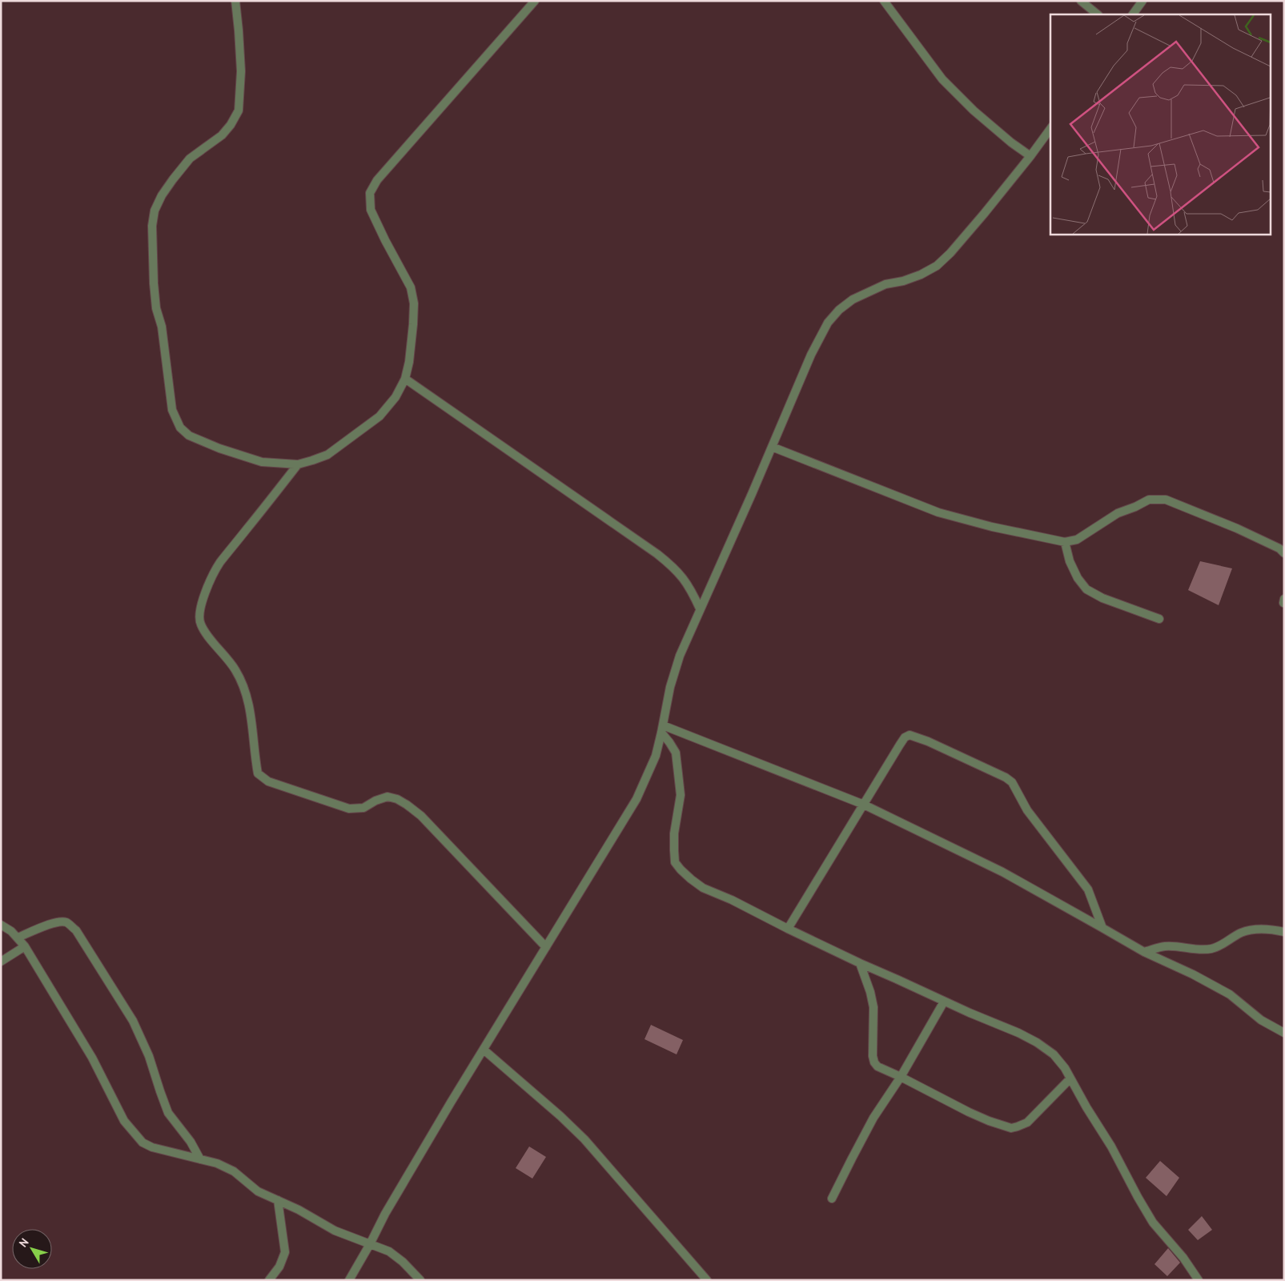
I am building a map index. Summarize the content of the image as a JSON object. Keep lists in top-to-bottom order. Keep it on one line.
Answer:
{"north":"top left"}
